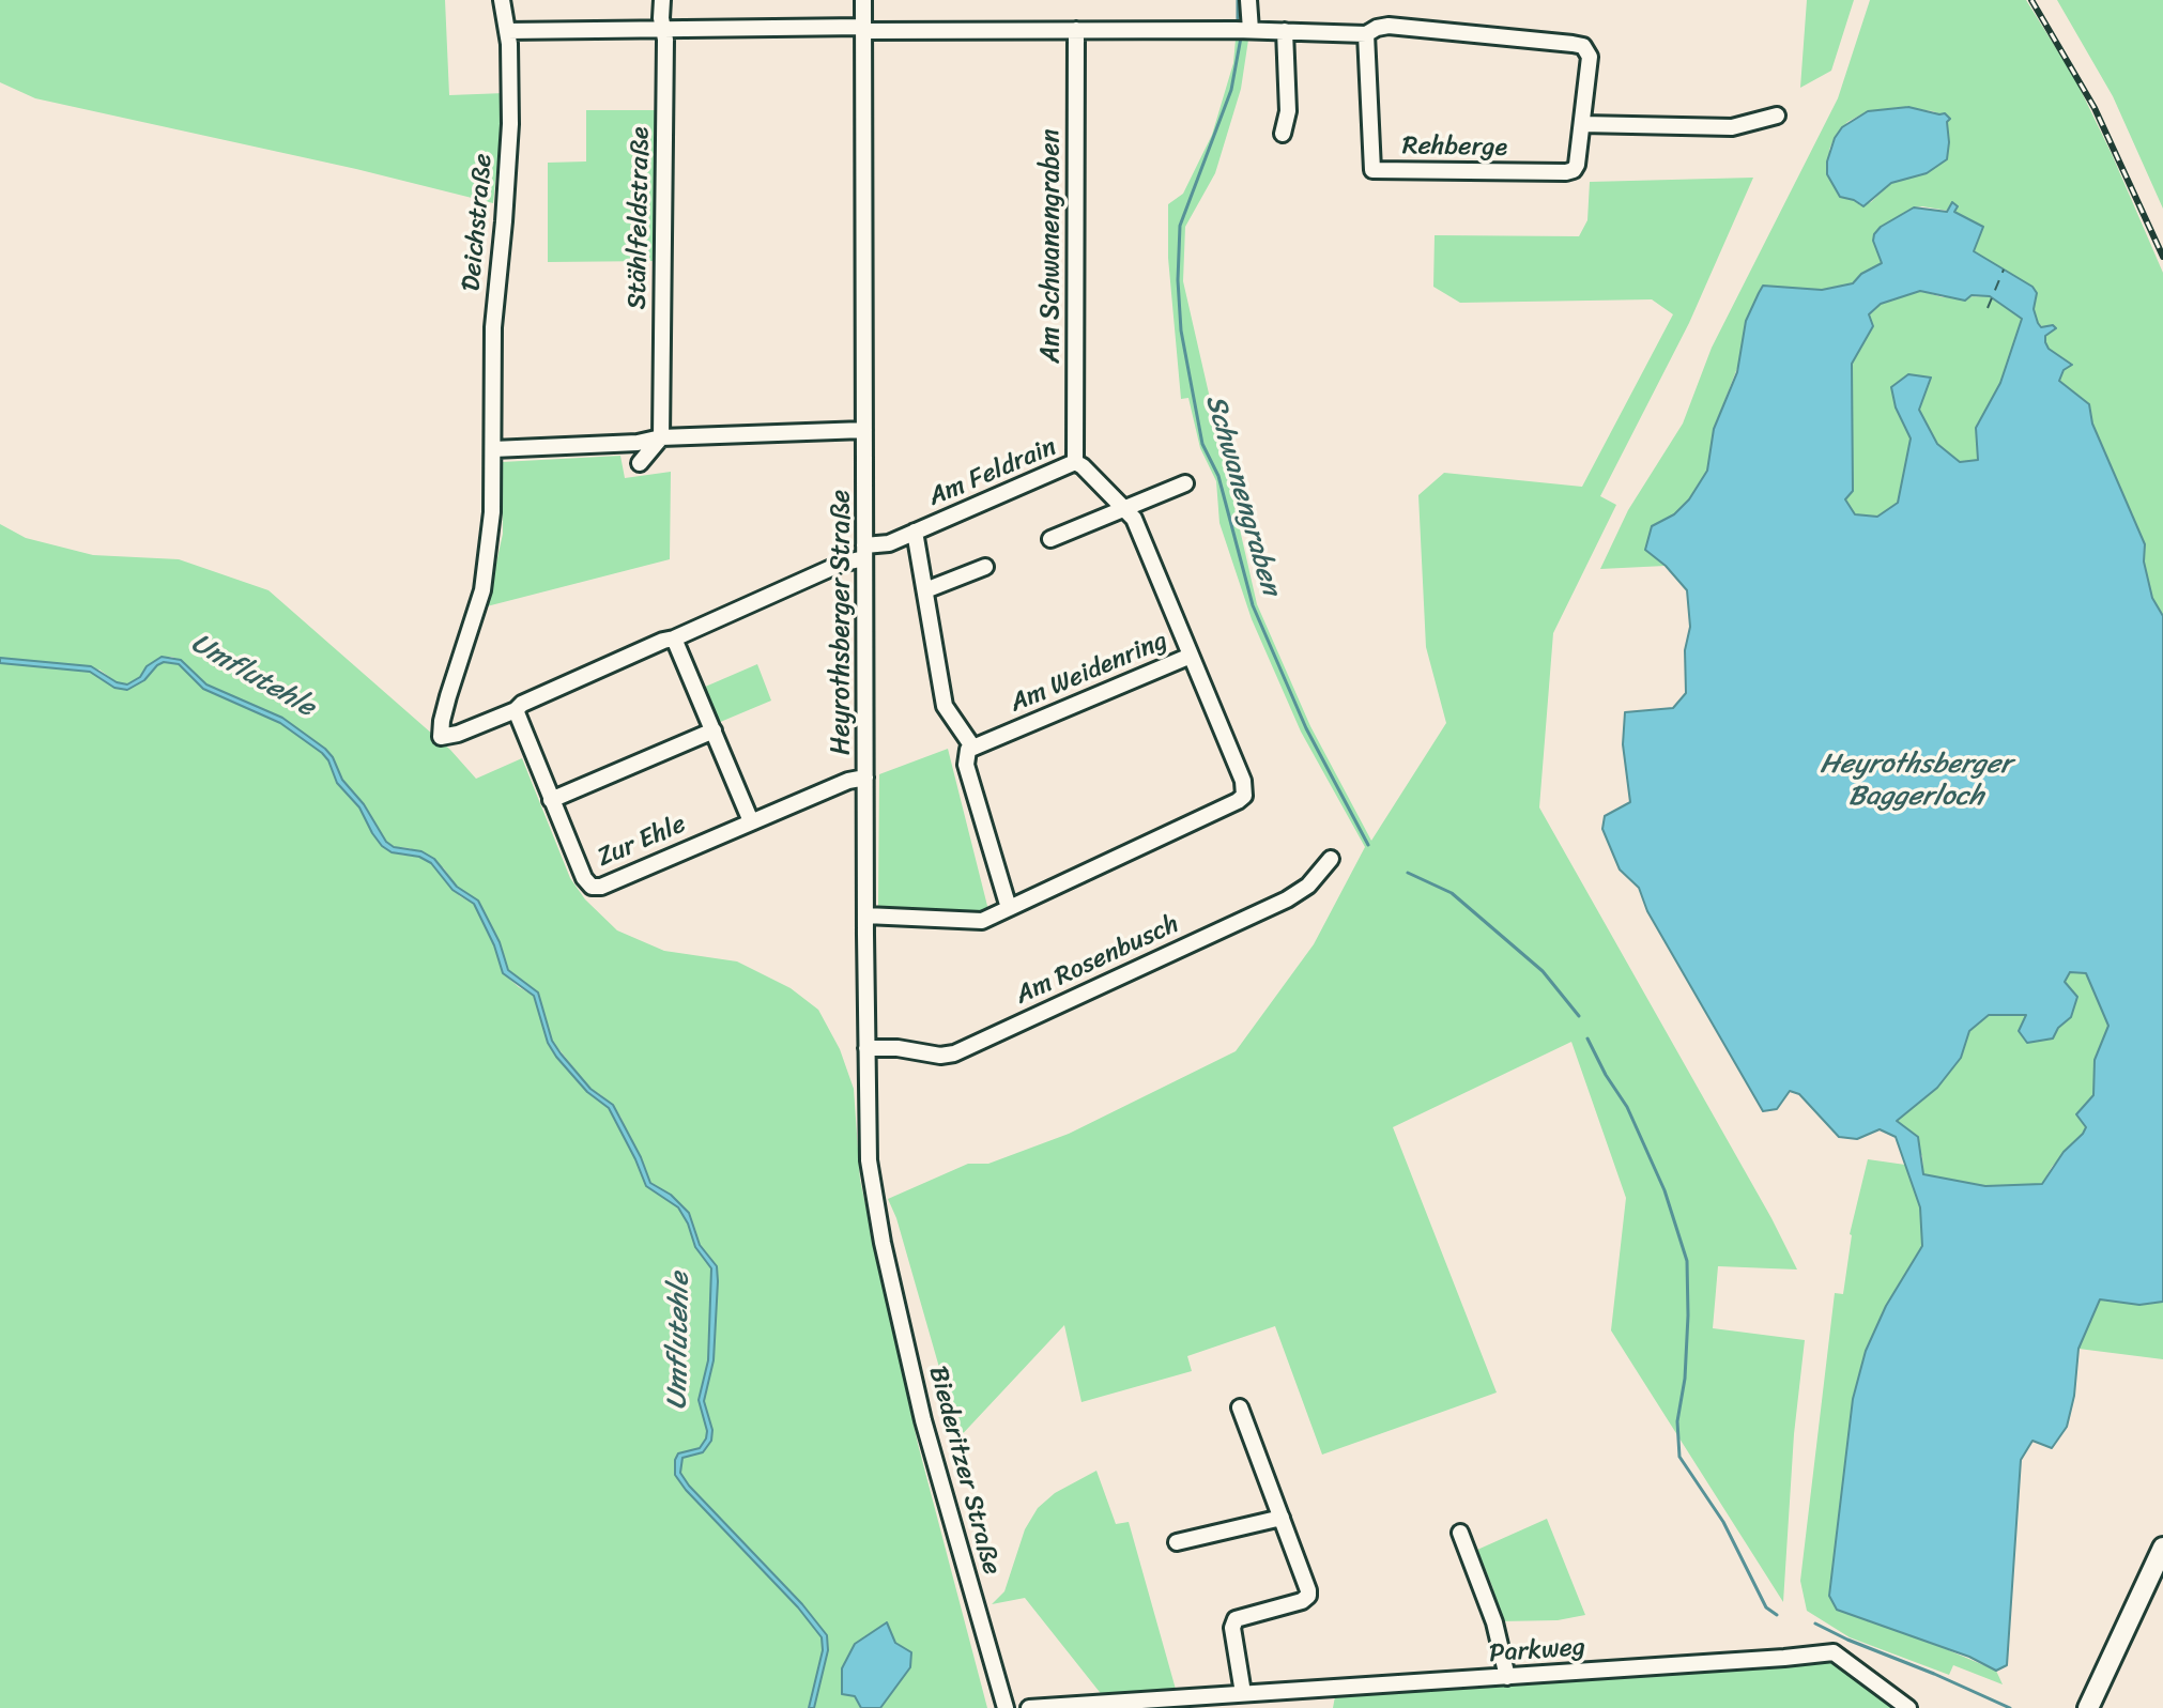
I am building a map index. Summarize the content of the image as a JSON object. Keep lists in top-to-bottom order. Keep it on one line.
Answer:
{"streets":{"street":["Rehberge","Stählfeldstraße","Deichstraße","Am Schwanengraben","Am Feldrain","Heyrothsberger Straße","Am Weidenring","Zur Ehle","Am Rosenbusch","Biederitzer Straße","Parkweg"]},"crossings":[["Rehberge","Stählfeldstraße"],["Rehberge","Deichstraße"],["Rehberge","Am Schwanengraben"],["Rehberge","Heyrothsberger Straße"],["Deichstraße","Zur Ehle"],["Am Schwanengraben","Am Feldrain"],["Am Feldrain","Heyrothsberger Straße"],["Am Feldrain","Am Weidenring"],["Heyrothsberger Straße","Am Weidenring"],["Heyrothsberger Straße","Zur Ehle"],["Heyrothsberger Straße","Am Rosenbusch"],["Heyrothsberger Straße","Biederitzer Straße"]],"water":["Schwanengraben","Umflutehle","Heyrothsberger Baggerloch"]}
